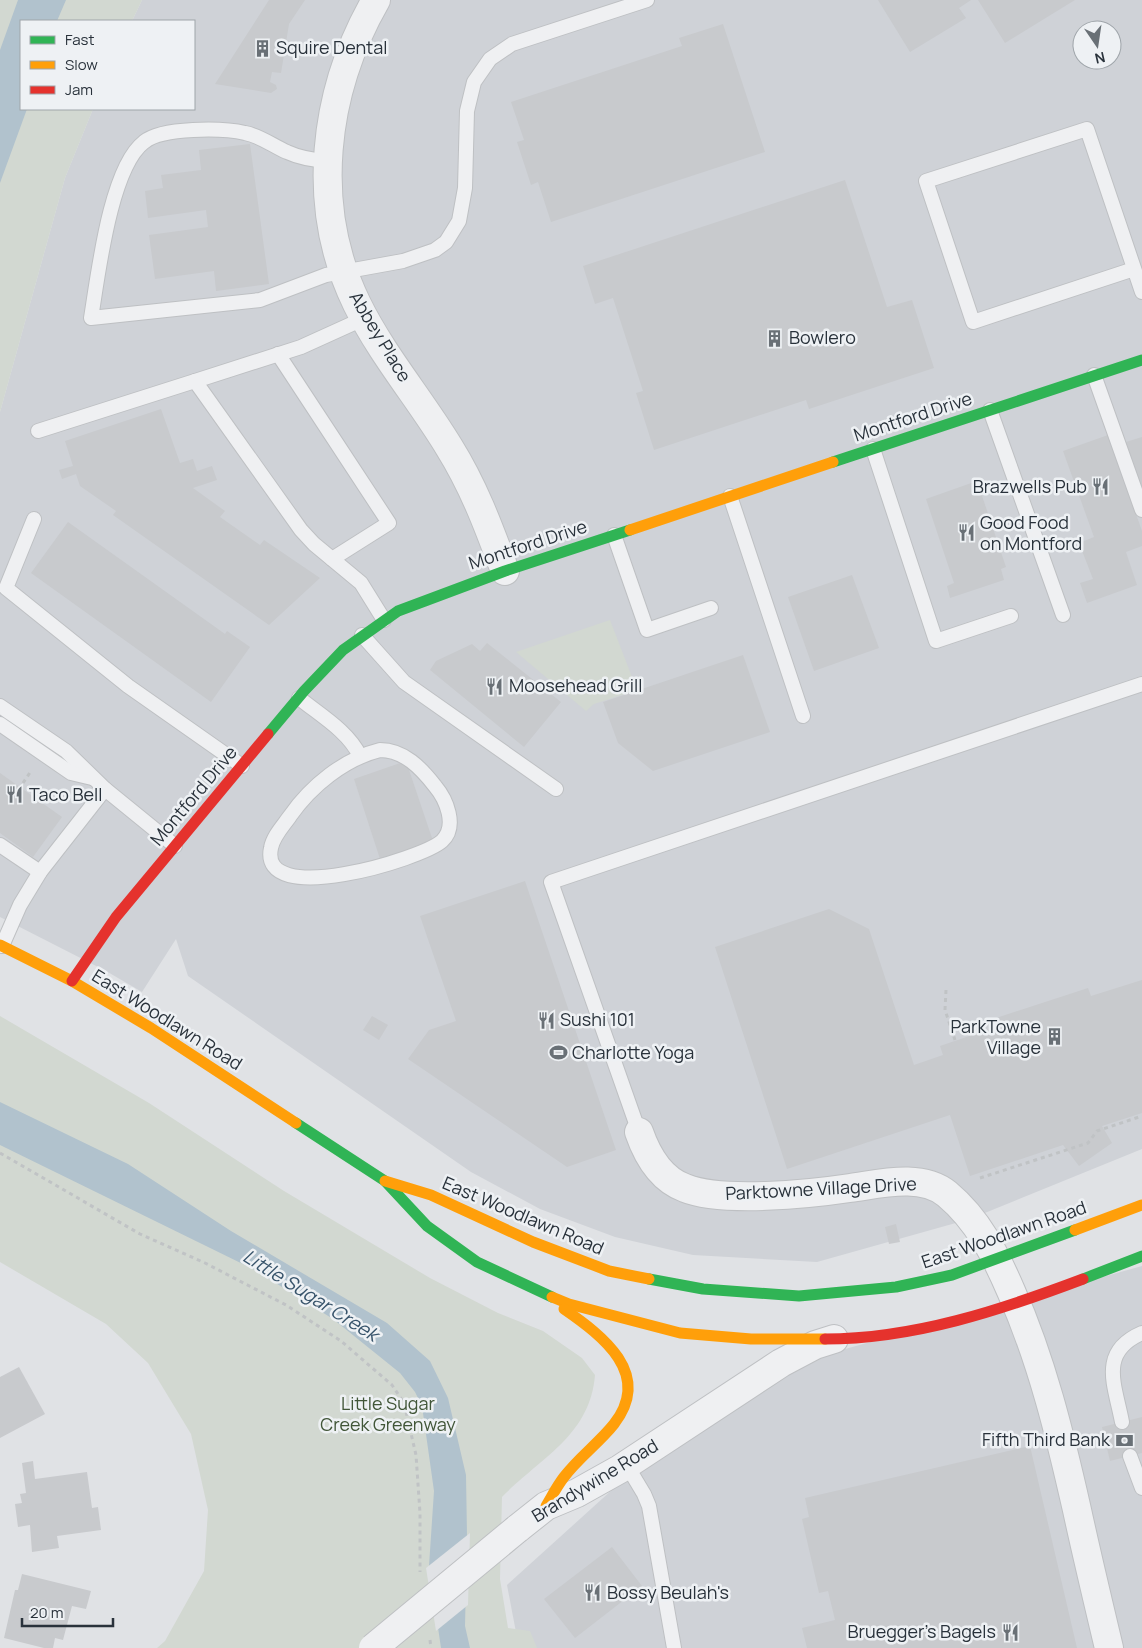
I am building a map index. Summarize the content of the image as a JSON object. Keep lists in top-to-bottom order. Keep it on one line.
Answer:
{"streets":{"main road":["Montford Drive","East Woodlawn Road"],"street":["Abbey Place","Parktowne Village Drive","Brandywine Road"]},"crossings":[["Abbey Place","Montford Drive"],["Montford Drive","East Woodlawn Road"],["East Woodlawn Road","Parktowne Village Drive"],["East Woodlawn Road","Brandywine Road"]],"water":["Little Sugar Creek"],"parks":["Little Sugar Creek Greenway"],"places":{"building":["Squire Dental","Bowlero","ParkTowne Village"],"restaurant":["Brazwells Pub","Good Food on Montford","Moosehead Grill","Taco Bell","Sushi 101","Bossy Beulah's","Bruegger's Bagels"],"sports":["Charlotte Yoga"],"bank":["Fifth Third Bank"]},"legend":["Fast","Slow","Jam"],"scale_bar":"20 m","north":"bottom"}
